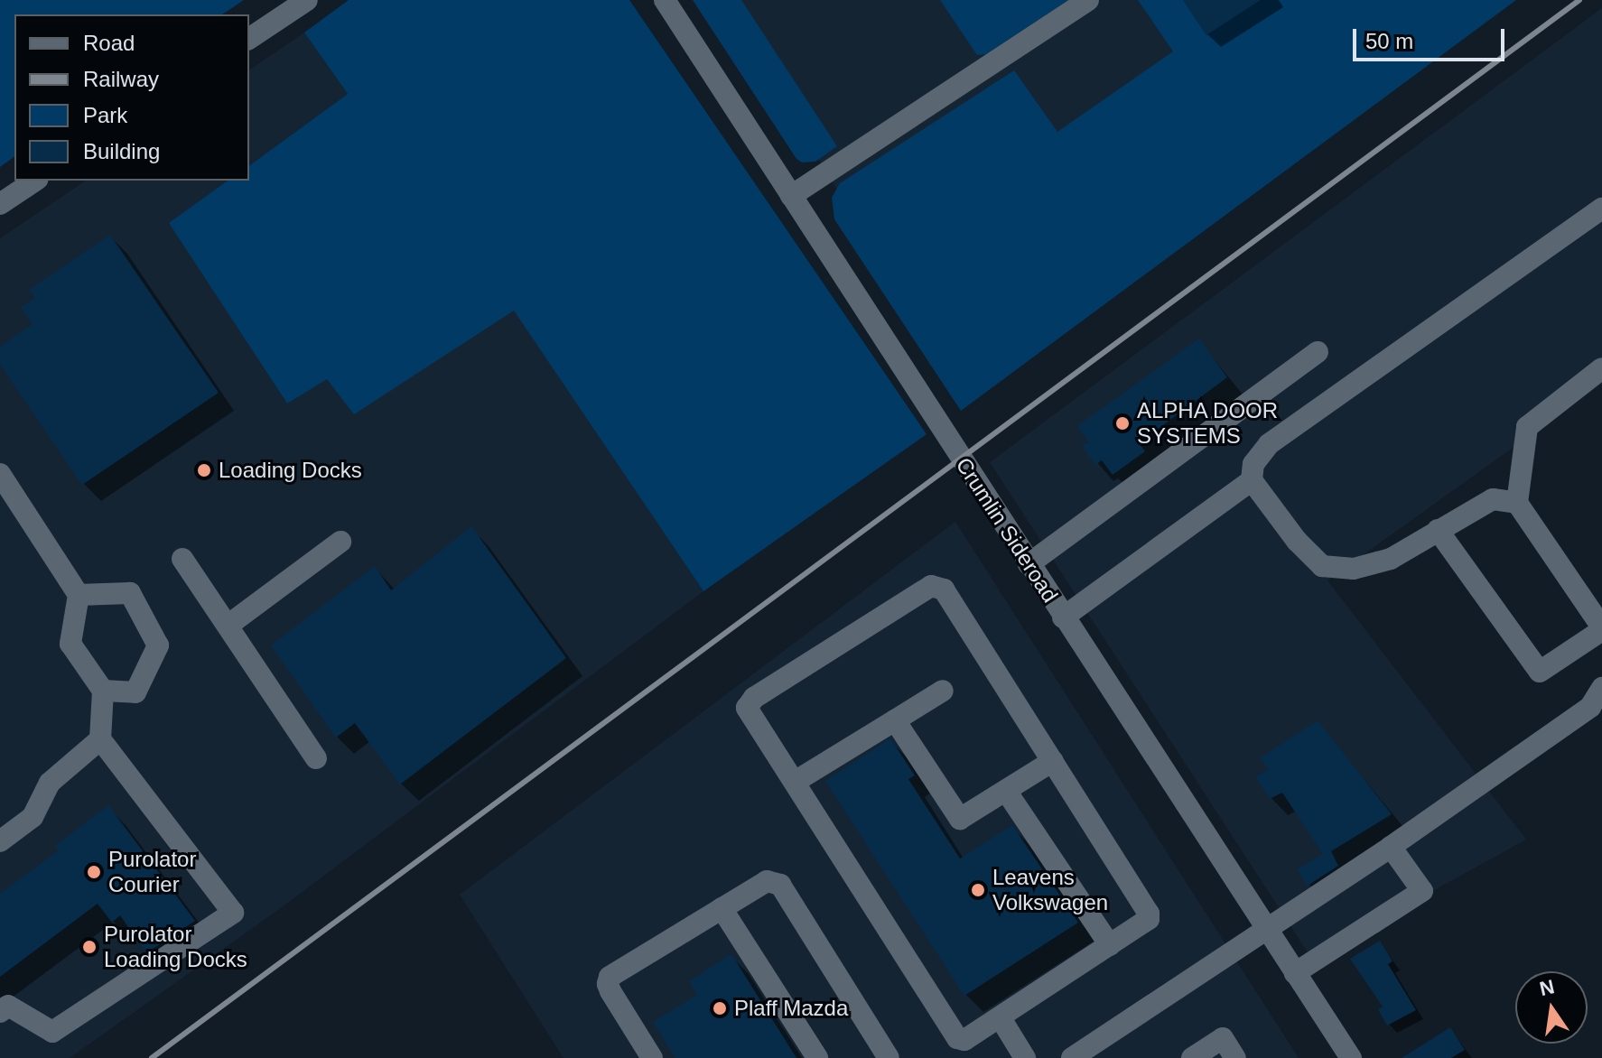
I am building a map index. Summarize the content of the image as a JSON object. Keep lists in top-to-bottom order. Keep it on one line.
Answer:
{"streets":{"street":["Crumlin Sideroad"]},"places":["ALPHA DOOR SYSTEMS","Loading Docks","Purolator Courier","Leavens Volkswagen","Purolator Loading Docks","Plaff Mazda"],"legend":["Road","Railway","Park","Building"],"scale_bar":"50 m","north":"top"}
